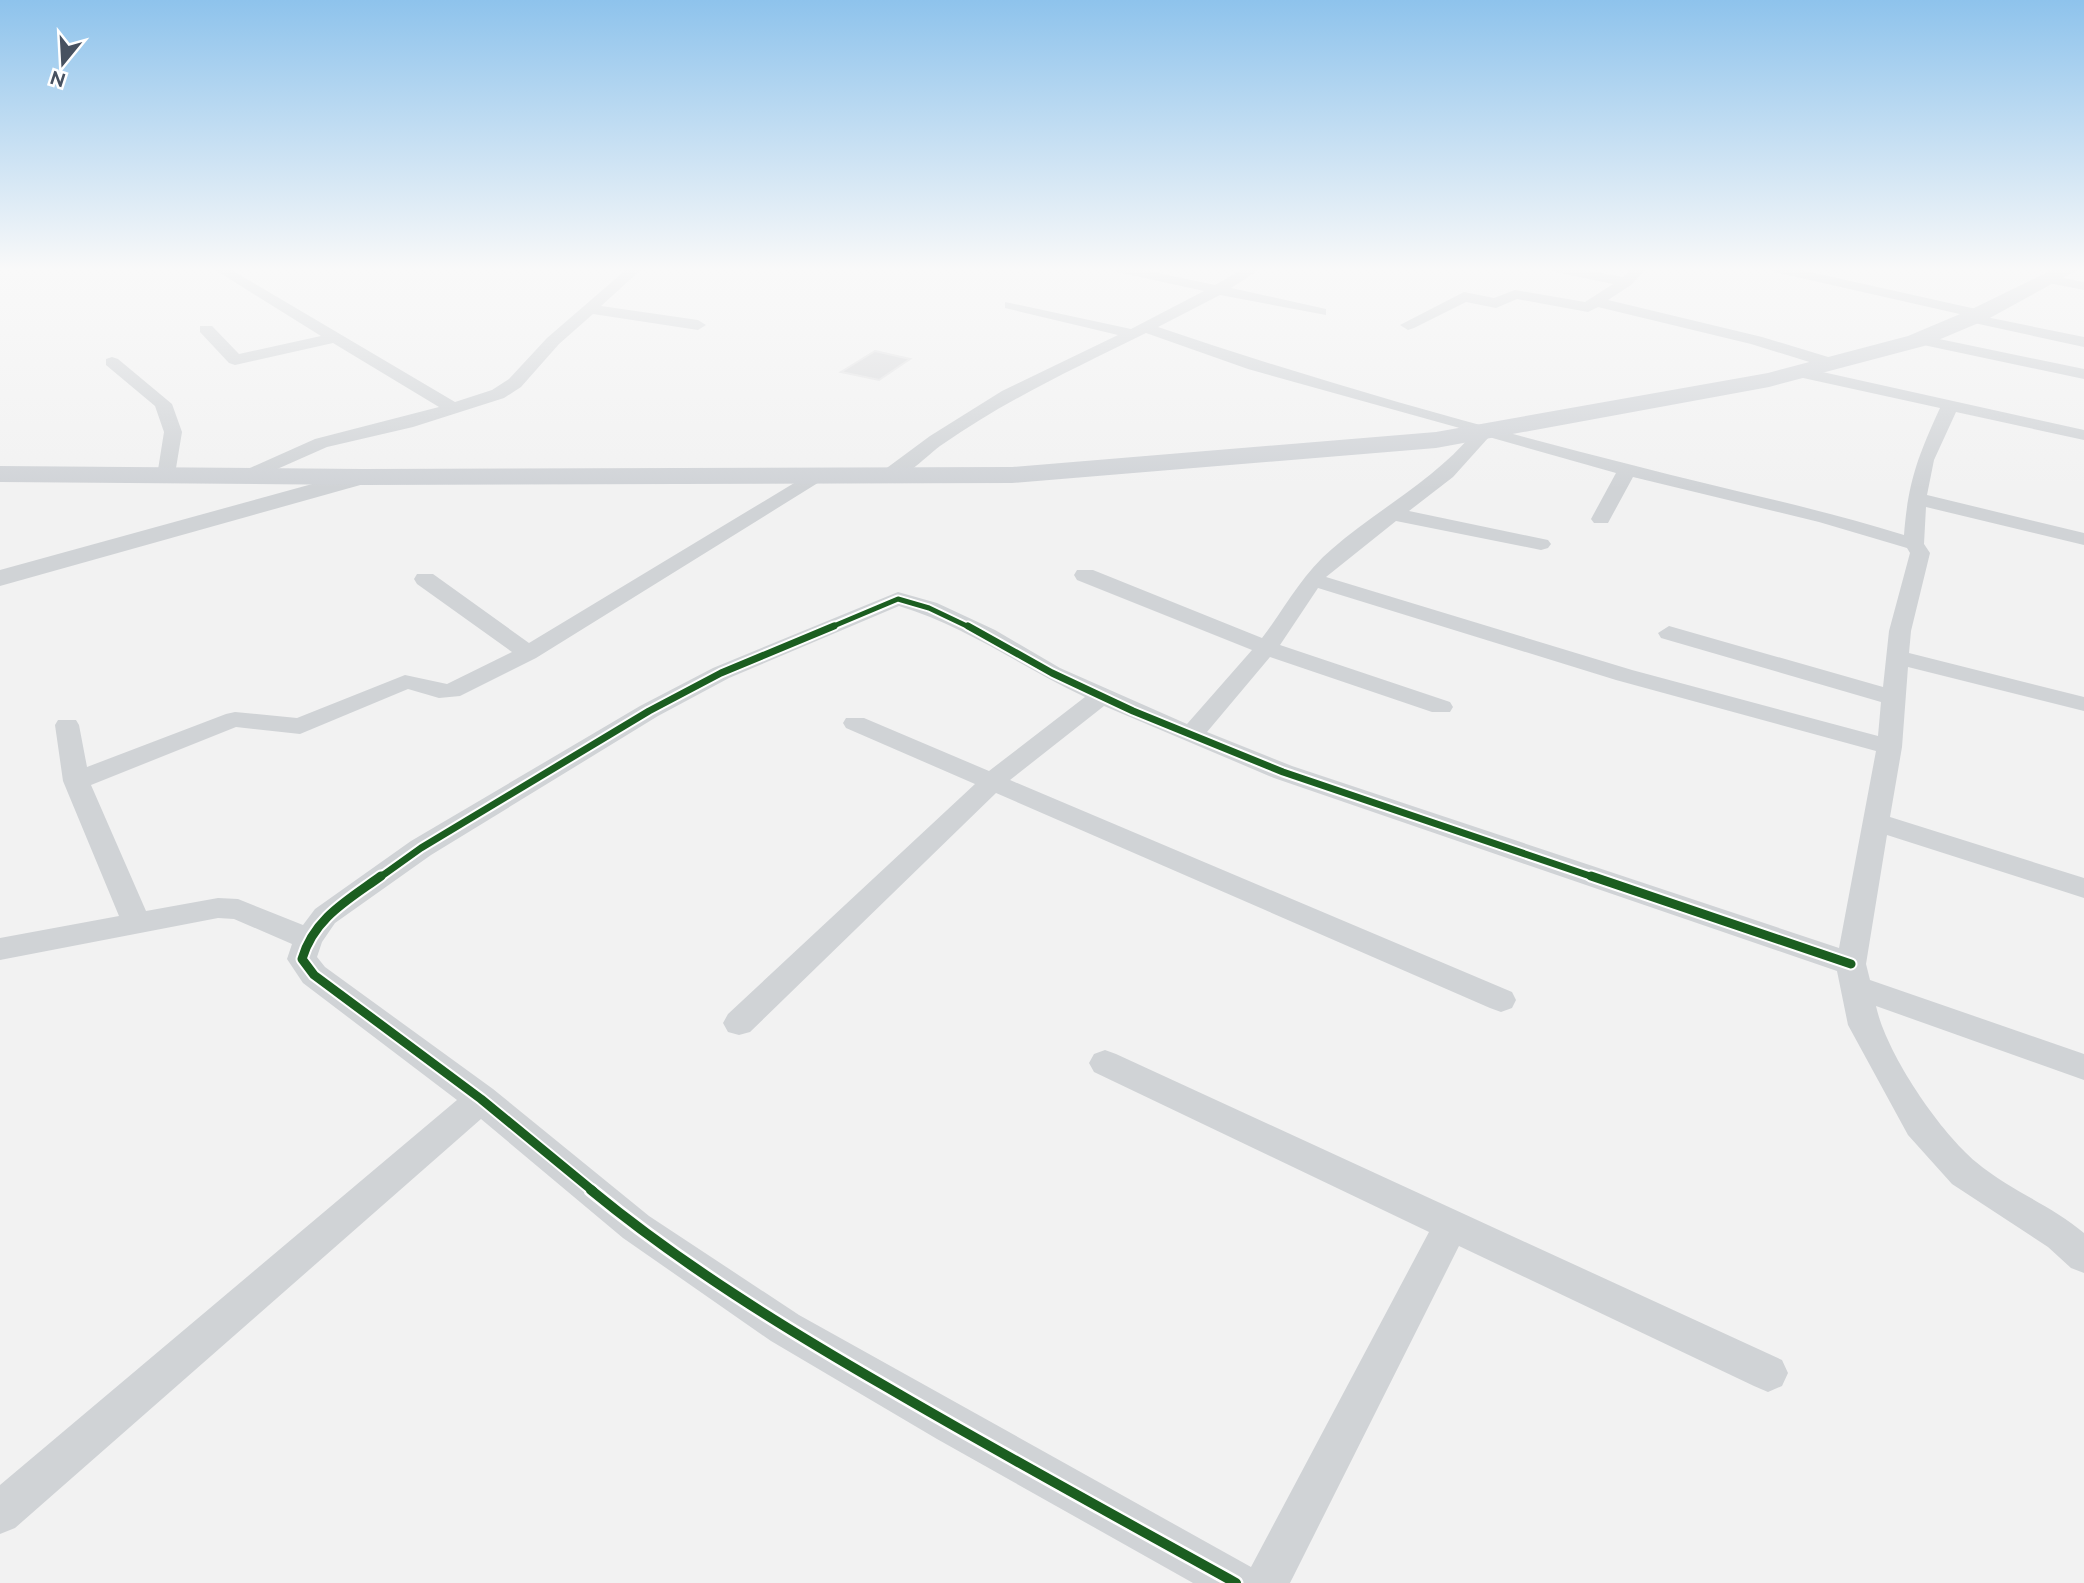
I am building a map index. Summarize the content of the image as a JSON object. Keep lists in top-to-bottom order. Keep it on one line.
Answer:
{"north":"bottom"}
